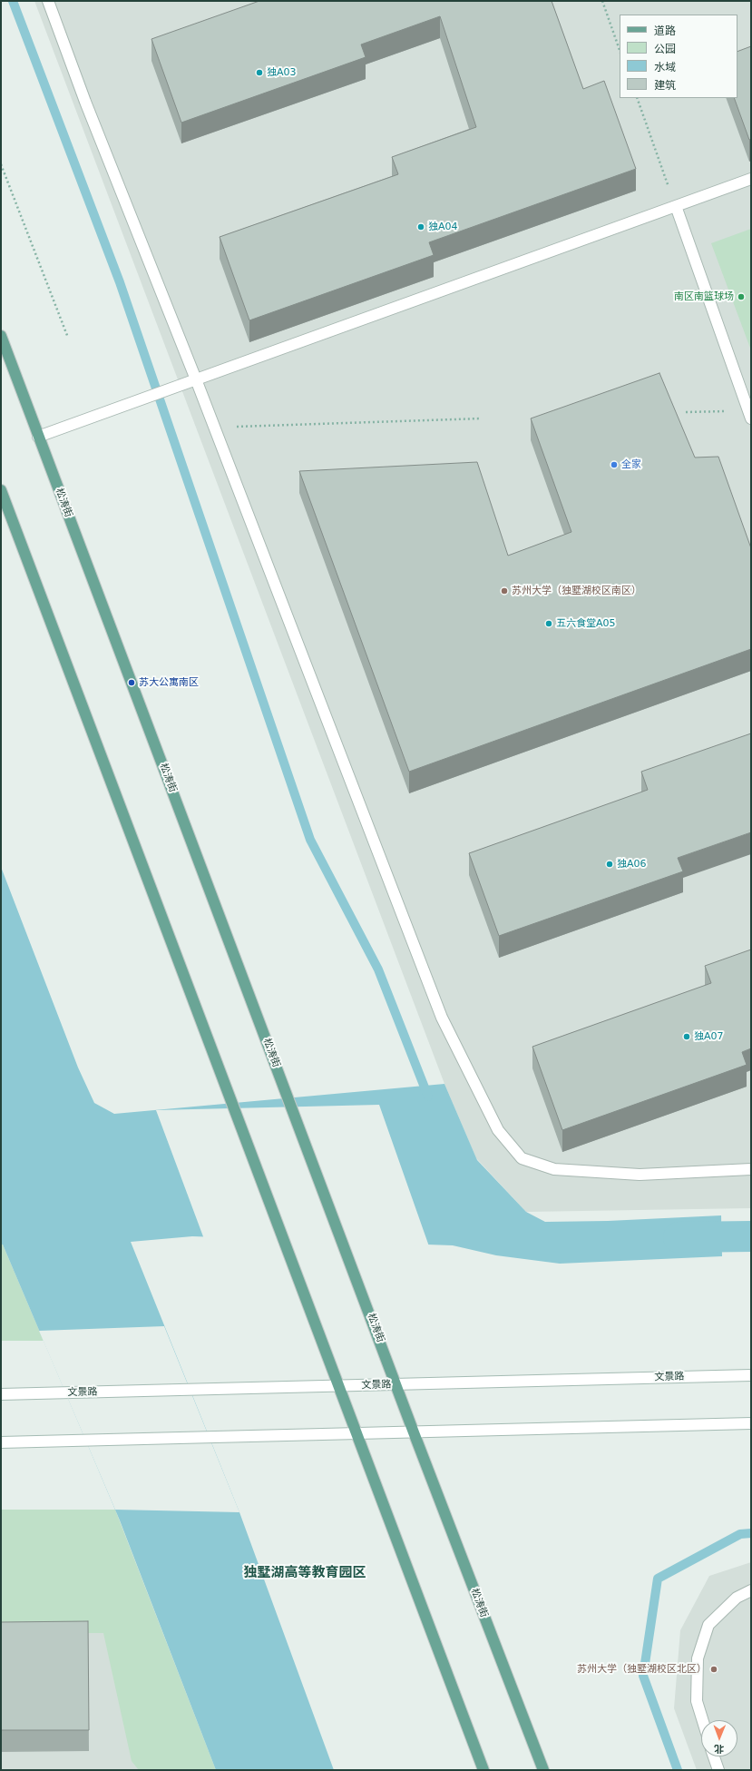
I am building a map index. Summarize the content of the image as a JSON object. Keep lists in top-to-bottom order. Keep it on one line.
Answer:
{"streets":{"main road":["松涛街","文景路"]},"crossings":[["松涛街","文景路"]],"districts":["独墅湖高等教育园区"],"places":["独A03","独A04","南区南篮球场","全家","苏州大学（独墅湖校区南区）","五六食堂A05","苏大公寓南区","独A06","独A07","苏州大学（独墅湖校区北区）"],"legend":["道路","公园","水域","建筑"],"north":"bottom"}
